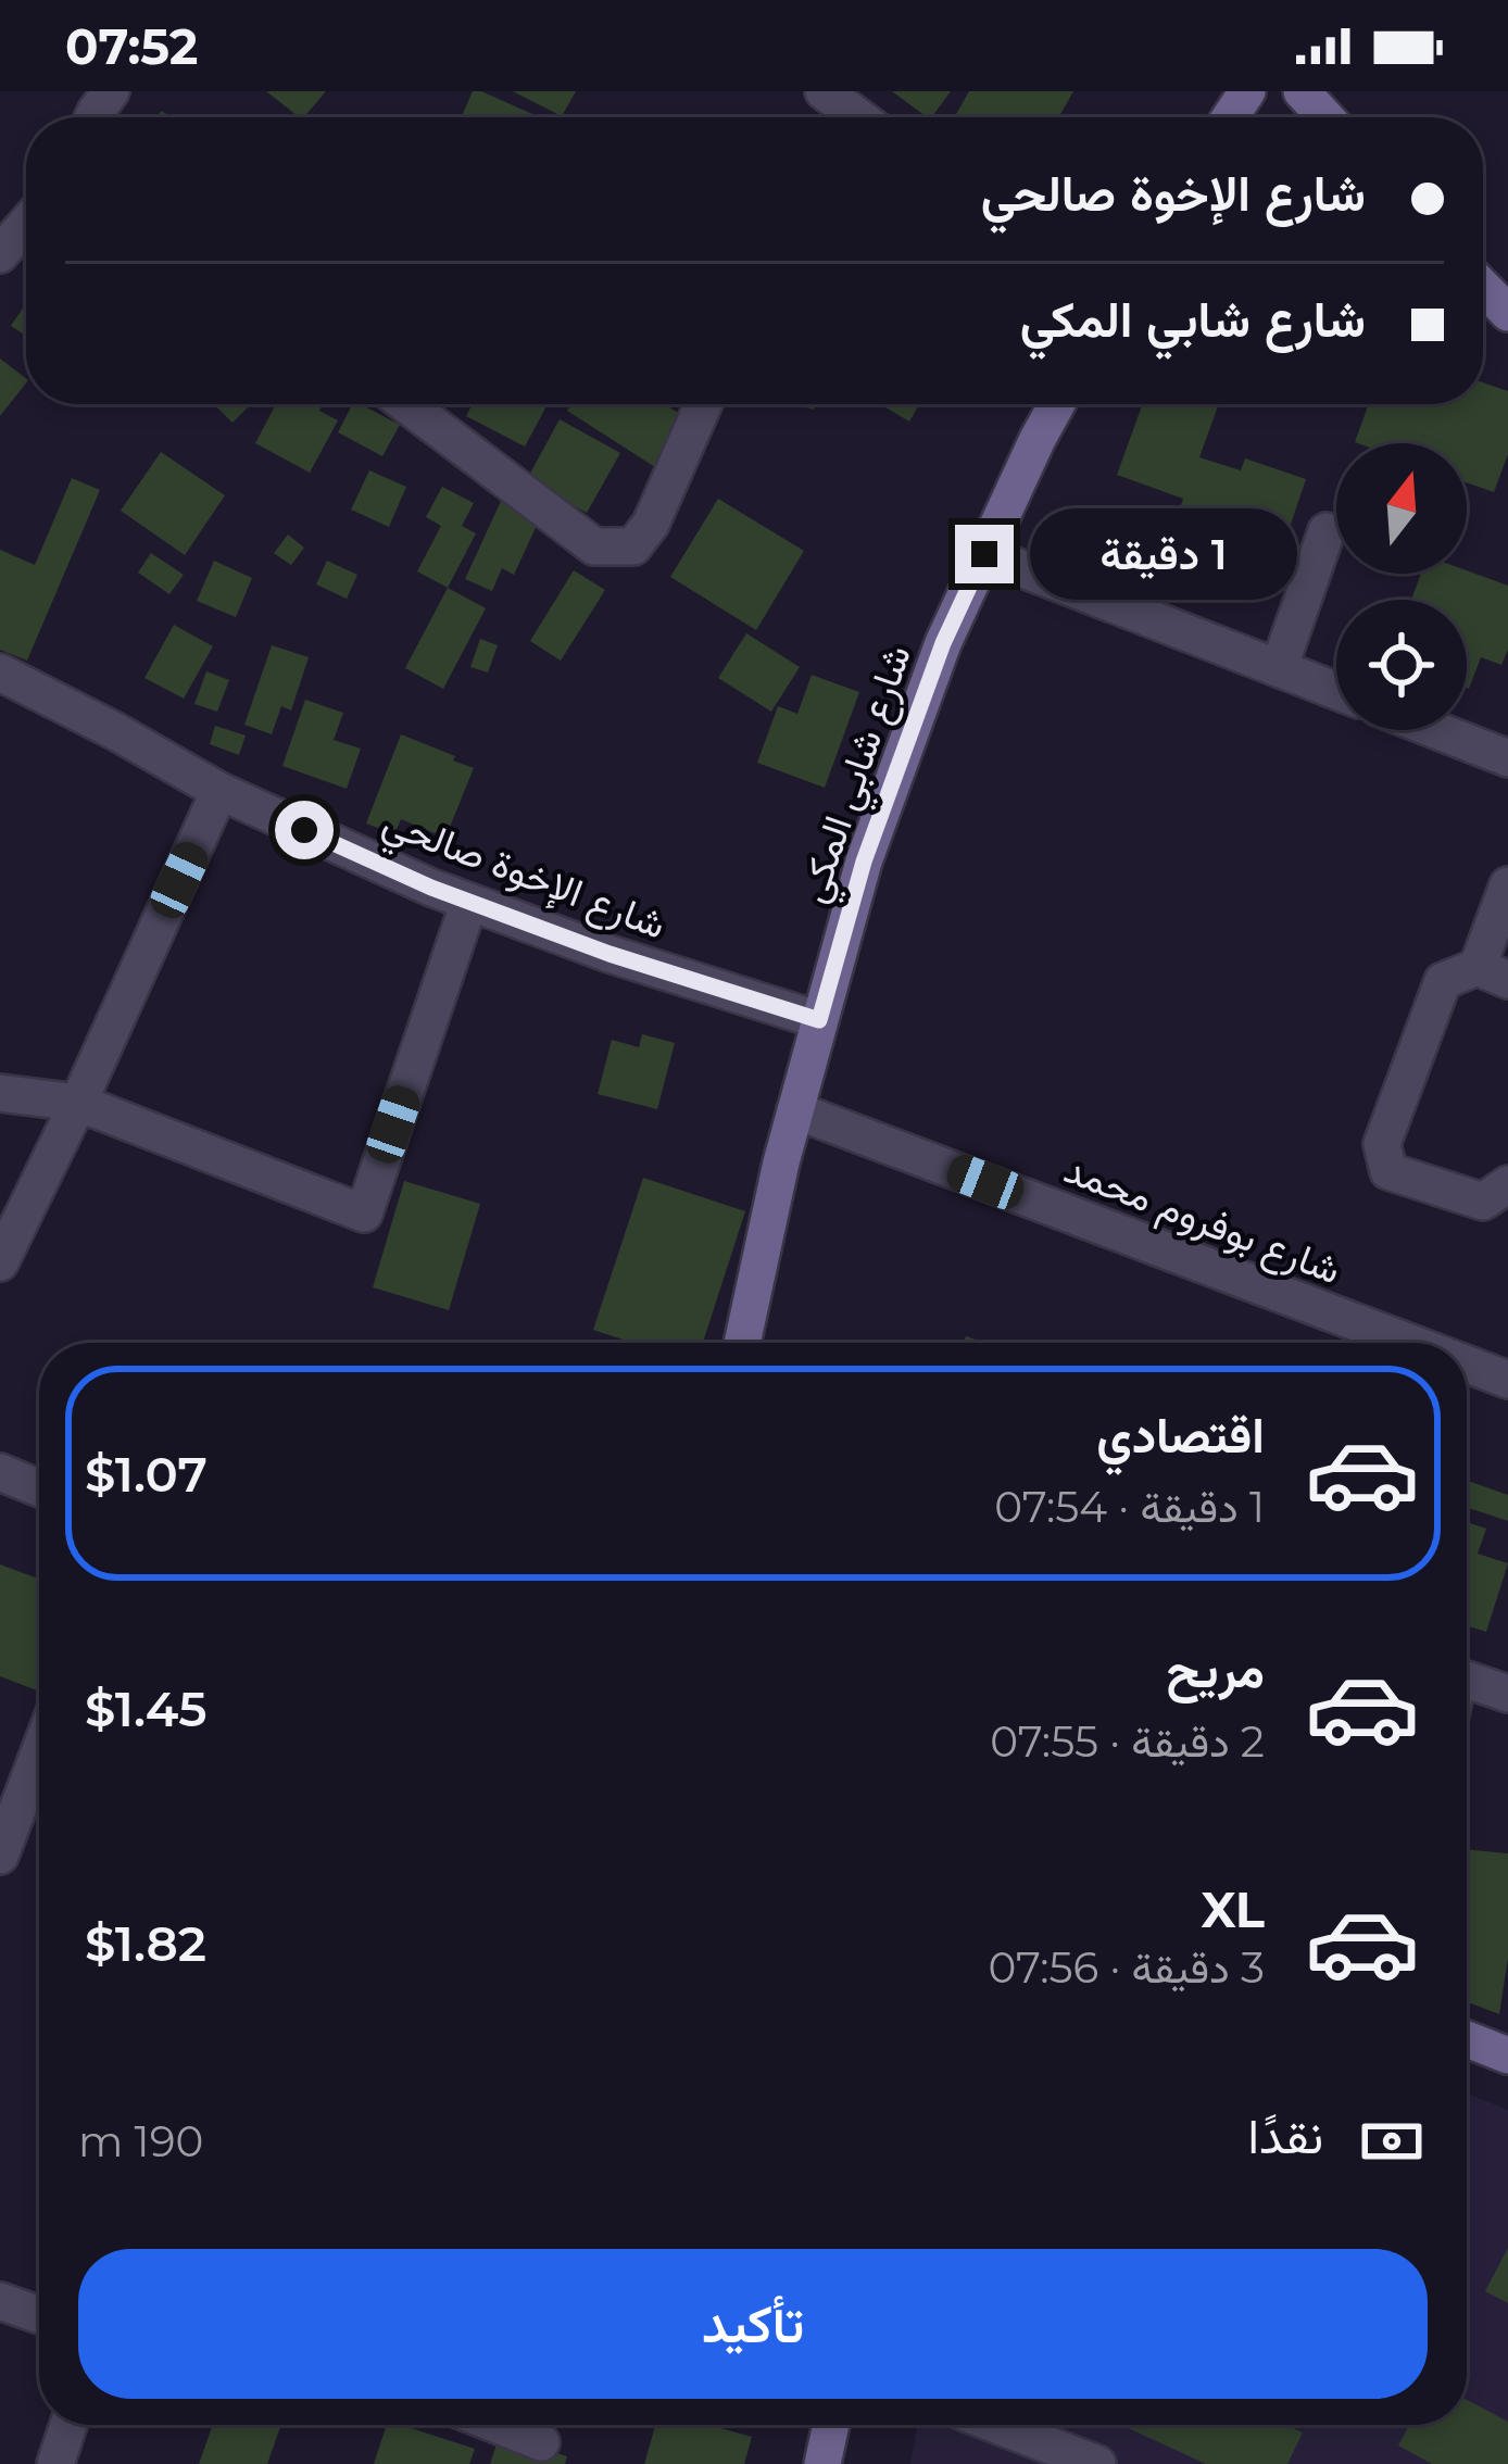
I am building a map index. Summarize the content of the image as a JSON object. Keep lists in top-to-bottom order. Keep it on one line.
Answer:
{"streets":{"main road":["شارع شابي المكي"],"street":["شارع الإخوة صالحي","شارع بوفروم محمد"]},"crossings":[["شارع شابي المكي","شارع الإخوة صالحي"],["شارع شابي المكي","شارع بوفروم محمد"]],"north":"top","page":{"status":"07:52","banner":["شارع الإخوة صالحي","شارع شابي المكي"],"bubble":"1 دقيقة","list":[{"name":"اقتصادي","note":"1 دقيقة · 07:54","value":"$1.07"},{"name":"مريح","note":"2 دقيقة · 07:55","value":"$1.45"},{"name":"XL","note":"3 دقيقة · 07:56","value":"$1.82"}],"pay":["نقدًا","190 m"],"buttons":"تأكيد"}}
